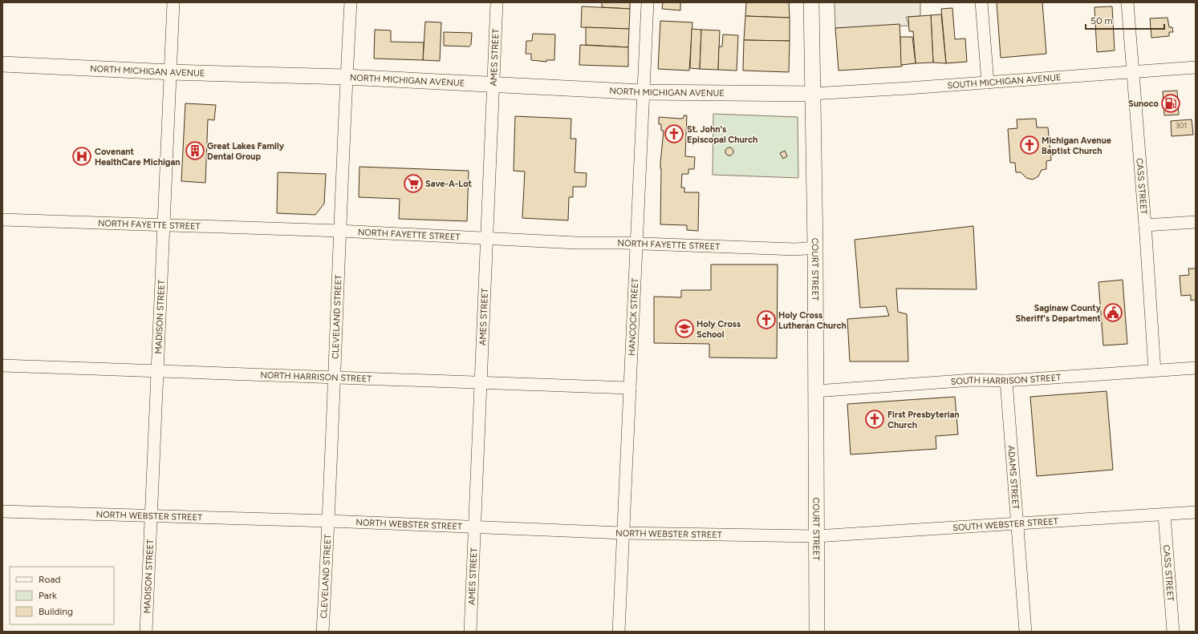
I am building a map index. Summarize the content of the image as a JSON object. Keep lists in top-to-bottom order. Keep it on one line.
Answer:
{"streets":{"main road":["NORTH MICHIGAN AVENUE","COURT STREET"],"street":["AMES STREET","SOUTH MICHIGAN AVENUE","CASS STREET","NORTH FAYETTE STREET","MADISON STREET","CLEVELAND STREET","HANCOCK STREET","NORTH HARRISON STREET","SOUTH HARRISON STREET","ADAMS STREET","NORTH WEBSTER STREET","SOUTH WEBSTER STREET"]},"crossings":[["AMES STREET","NORTH MICHIGAN AVENUE"],["AMES STREET","NORTH FAYETTE STREET"],["AMES STREET","NORTH HARRISON STREET"],["AMES STREET","NORTH WEBSTER STREET"],["NORTH MICHIGAN AVENUE","SOUTH MICHIGAN AVENUE"],["NORTH MICHIGAN AVENUE","COURT STREET"],["NORTH MICHIGAN AVENUE","MADISON STREET"],["NORTH MICHIGAN AVENUE","CLEVELAND STREET"],["NORTH MICHIGAN AVENUE","HANCOCK STREET"],["SOUTH MICHIGAN AVENUE","CASS STREET"],["SOUTH MICHIGAN AVENUE","COURT STREET"],["CASS STREET","SOUTH HARRISON STREET"],["CASS STREET","SOUTH WEBSTER STREET"],["NORTH FAYETTE STREET","COURT STREET"],["NORTH FAYETTE STREET","MADISON STREET"],["NORTH FAYETTE STREET","CLEVELAND STREET"],["NORTH FAYETTE STREET","HANCOCK STREET"],["COURT STREET","SOUTH HARRISON STREET"],["COURT STREET","NORTH WEBSTER STREET"],["COURT STREET","SOUTH WEBSTER STREET"],["MADISON STREET","NORTH HARRISON STREET"],["MADISON STREET","NORTH WEBSTER STREET"],["CLEVELAND STREET","NORTH HARRISON STREET"],["CLEVELAND STREET","NORTH WEBSTER STREET"],["HANCOCK STREET","NORTH HARRISON STREET"],["HANCOCK STREET","NORTH WEBSTER STREET"],["SOUTH HARRISON STREET","ADAMS STREET"],["ADAMS STREET","SOUTH WEBSTER STREET"],["NORTH WEBSTER STREET","SOUTH WEBSTER STREET"]],"places":{"fuel station":["Sunoco"],"church":["St. John's Episcopal Church","Michigan Avenue Baptist Church","Holy Cross Lutheran Church","First Presbyterian Church"],"building":["Great Lakes Family Dental Group"],"hospital":["Covenant HealthCare Michigan"],"supermarket":["Save-A-Lot"],"public building":["Saginaw County Sheriff's Department"],"school or university":["Holy Cross School"]},"house_numbers":["301"],"legend":["Road","Park","Building"],"scale_bar":"50 m"}
